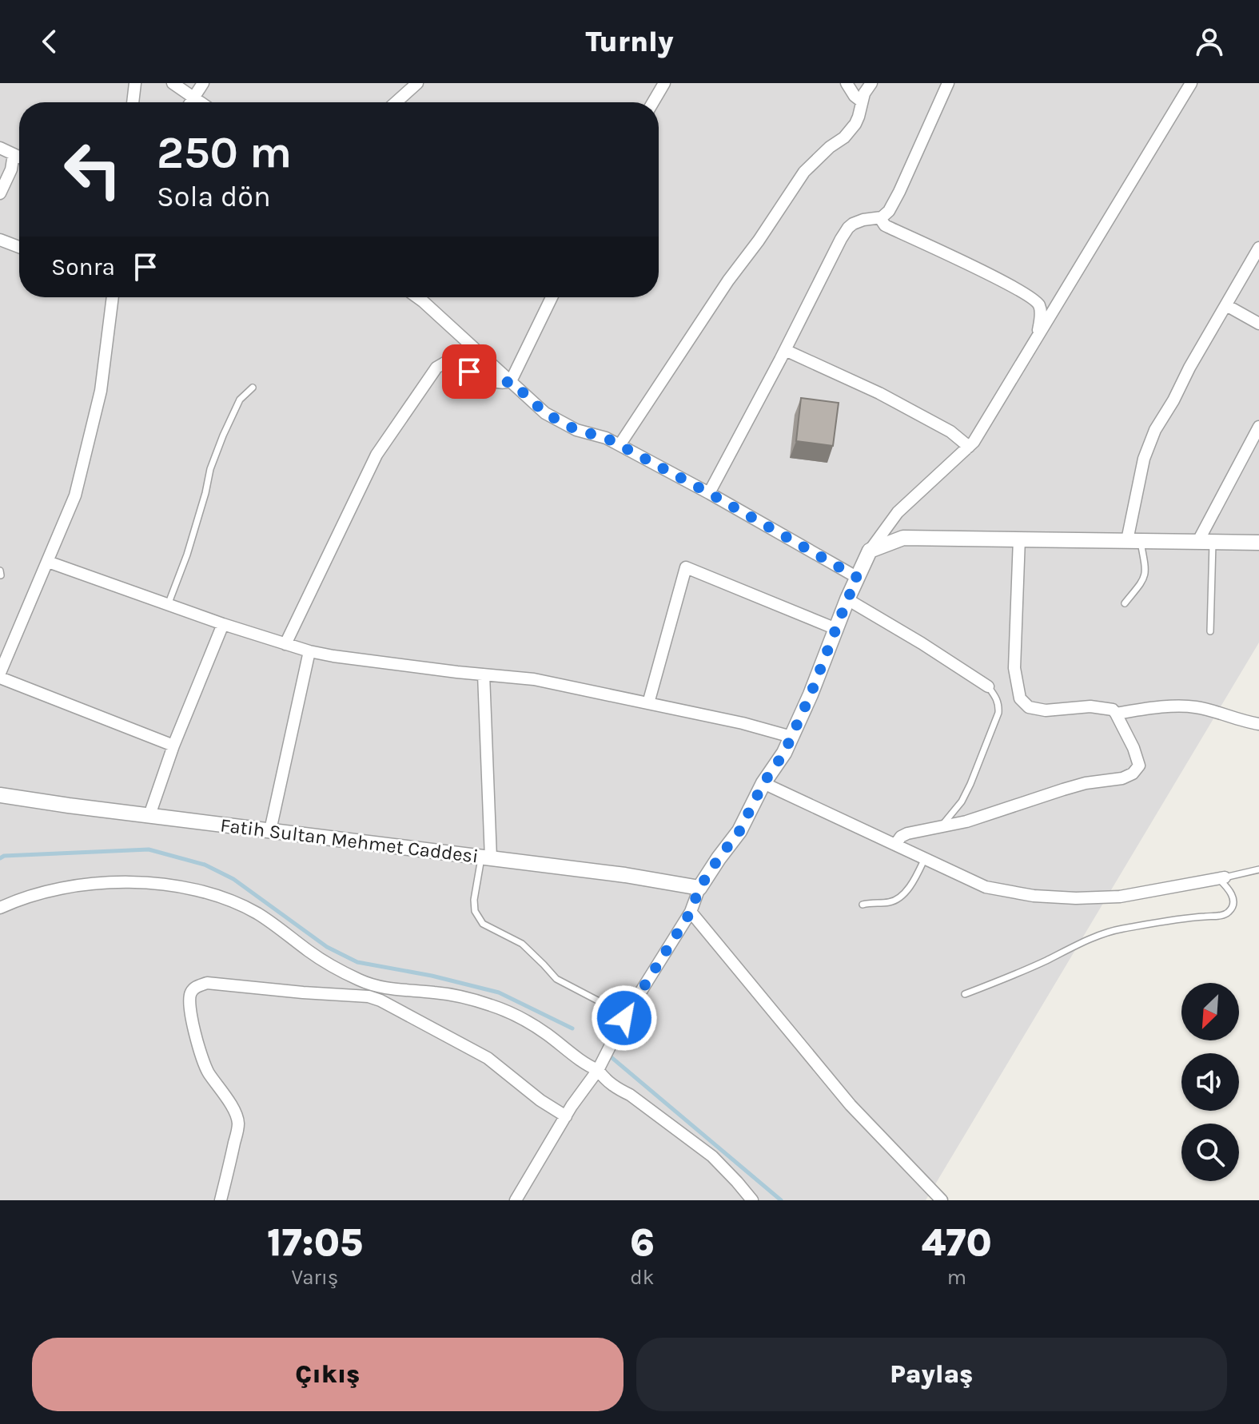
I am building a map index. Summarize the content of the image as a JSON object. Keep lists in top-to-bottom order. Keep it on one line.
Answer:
{"streets":{"street":["Fatih Sultan Mehmet Caddesi"]},"north":"bottom left","page":{"header":"Turnly","turn":["250 m","Sola dön"],"then":"Sonra","eta":["17:05","Varış","6","dk","470","m"],"buttons":["Çıkış","Paylaş"]}}
